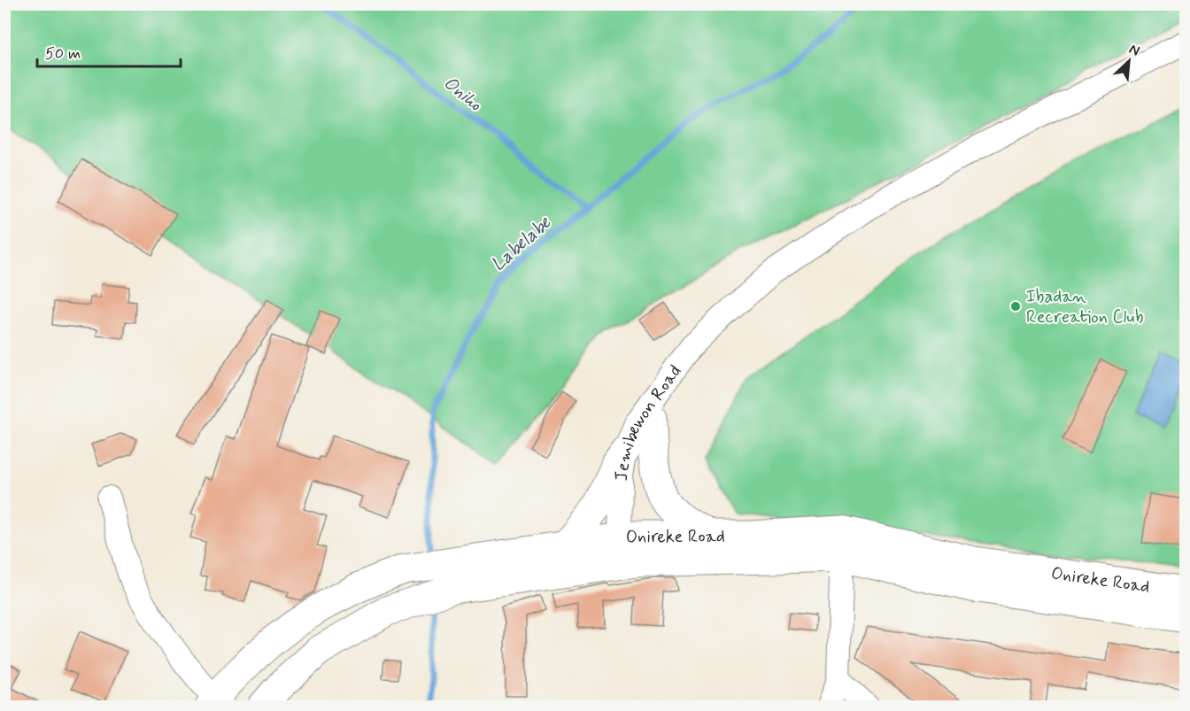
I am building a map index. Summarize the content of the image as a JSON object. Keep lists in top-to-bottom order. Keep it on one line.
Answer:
{"streets":{"main road":["Onireke Road"],"street":["Jemibewon Road"]},"crossings":[["Jemibewon Road","Onireke Road"]],"water":["Oniho","Labelabe"],"places":["Ibadan Recreation Club"],"scale_bar":"50 m","north":"top right"}
